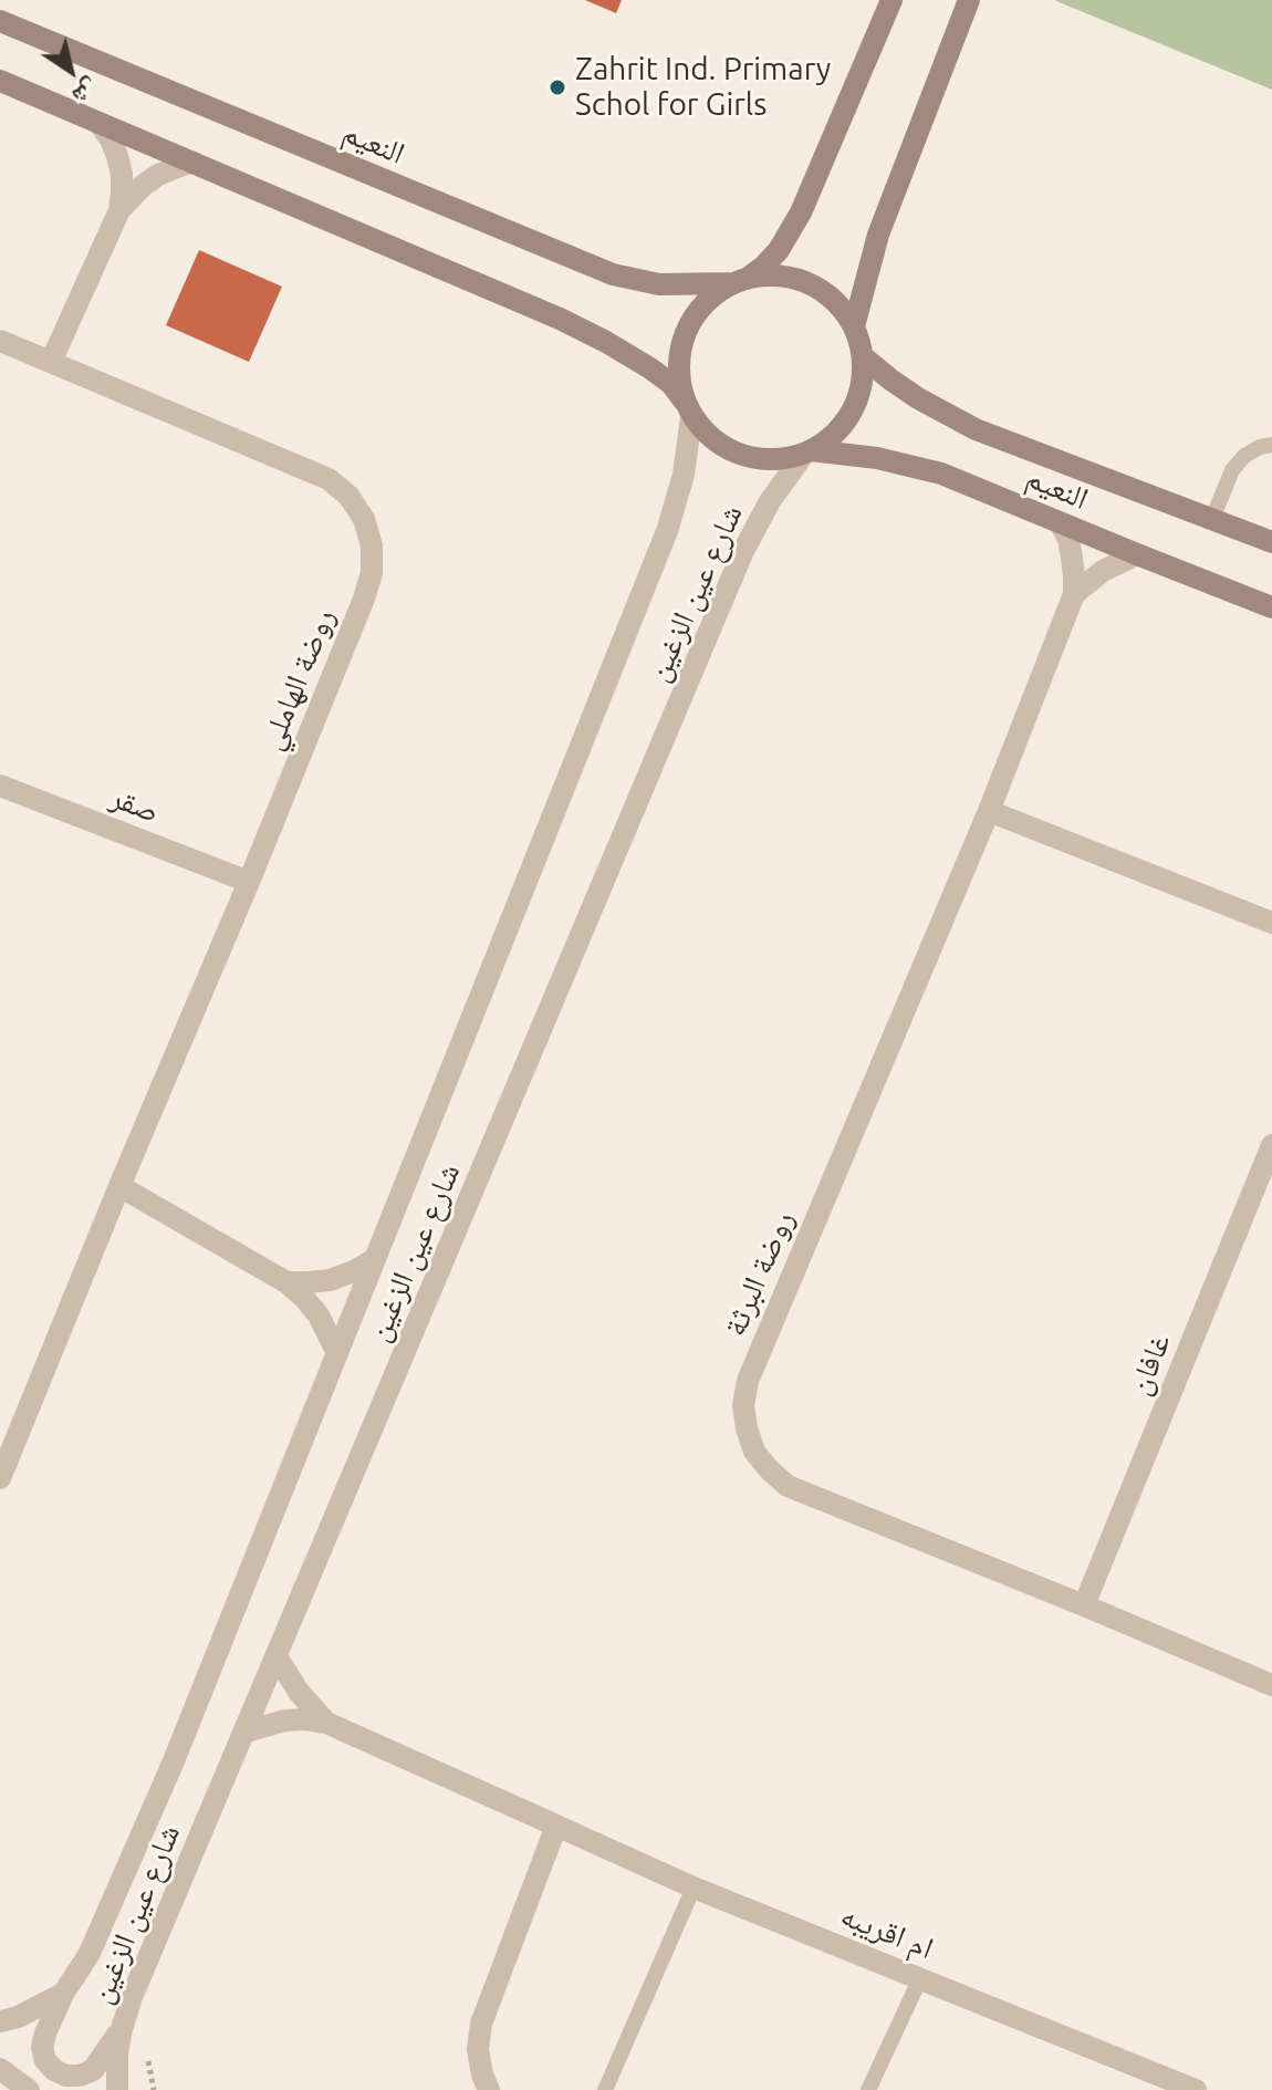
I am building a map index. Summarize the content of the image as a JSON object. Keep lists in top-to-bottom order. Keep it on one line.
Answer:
{"streets":{"street":["النعيم","شارع عين الزغين","روضة الهاملي","صقر","روضة البرثة","غافان","ام اقريبه"]},"crossings":[["النعيم","شارع عين الزغين"],["النعيم","روضة البرثة"],["شارع عين الزغين","ام اقريبه"],["روضة الهاملي","صقر"],["روضة البرثة","غافان"]],"places":["Zahrit Ind. Primary Schol for Girls"],"north":"bottom right"}
